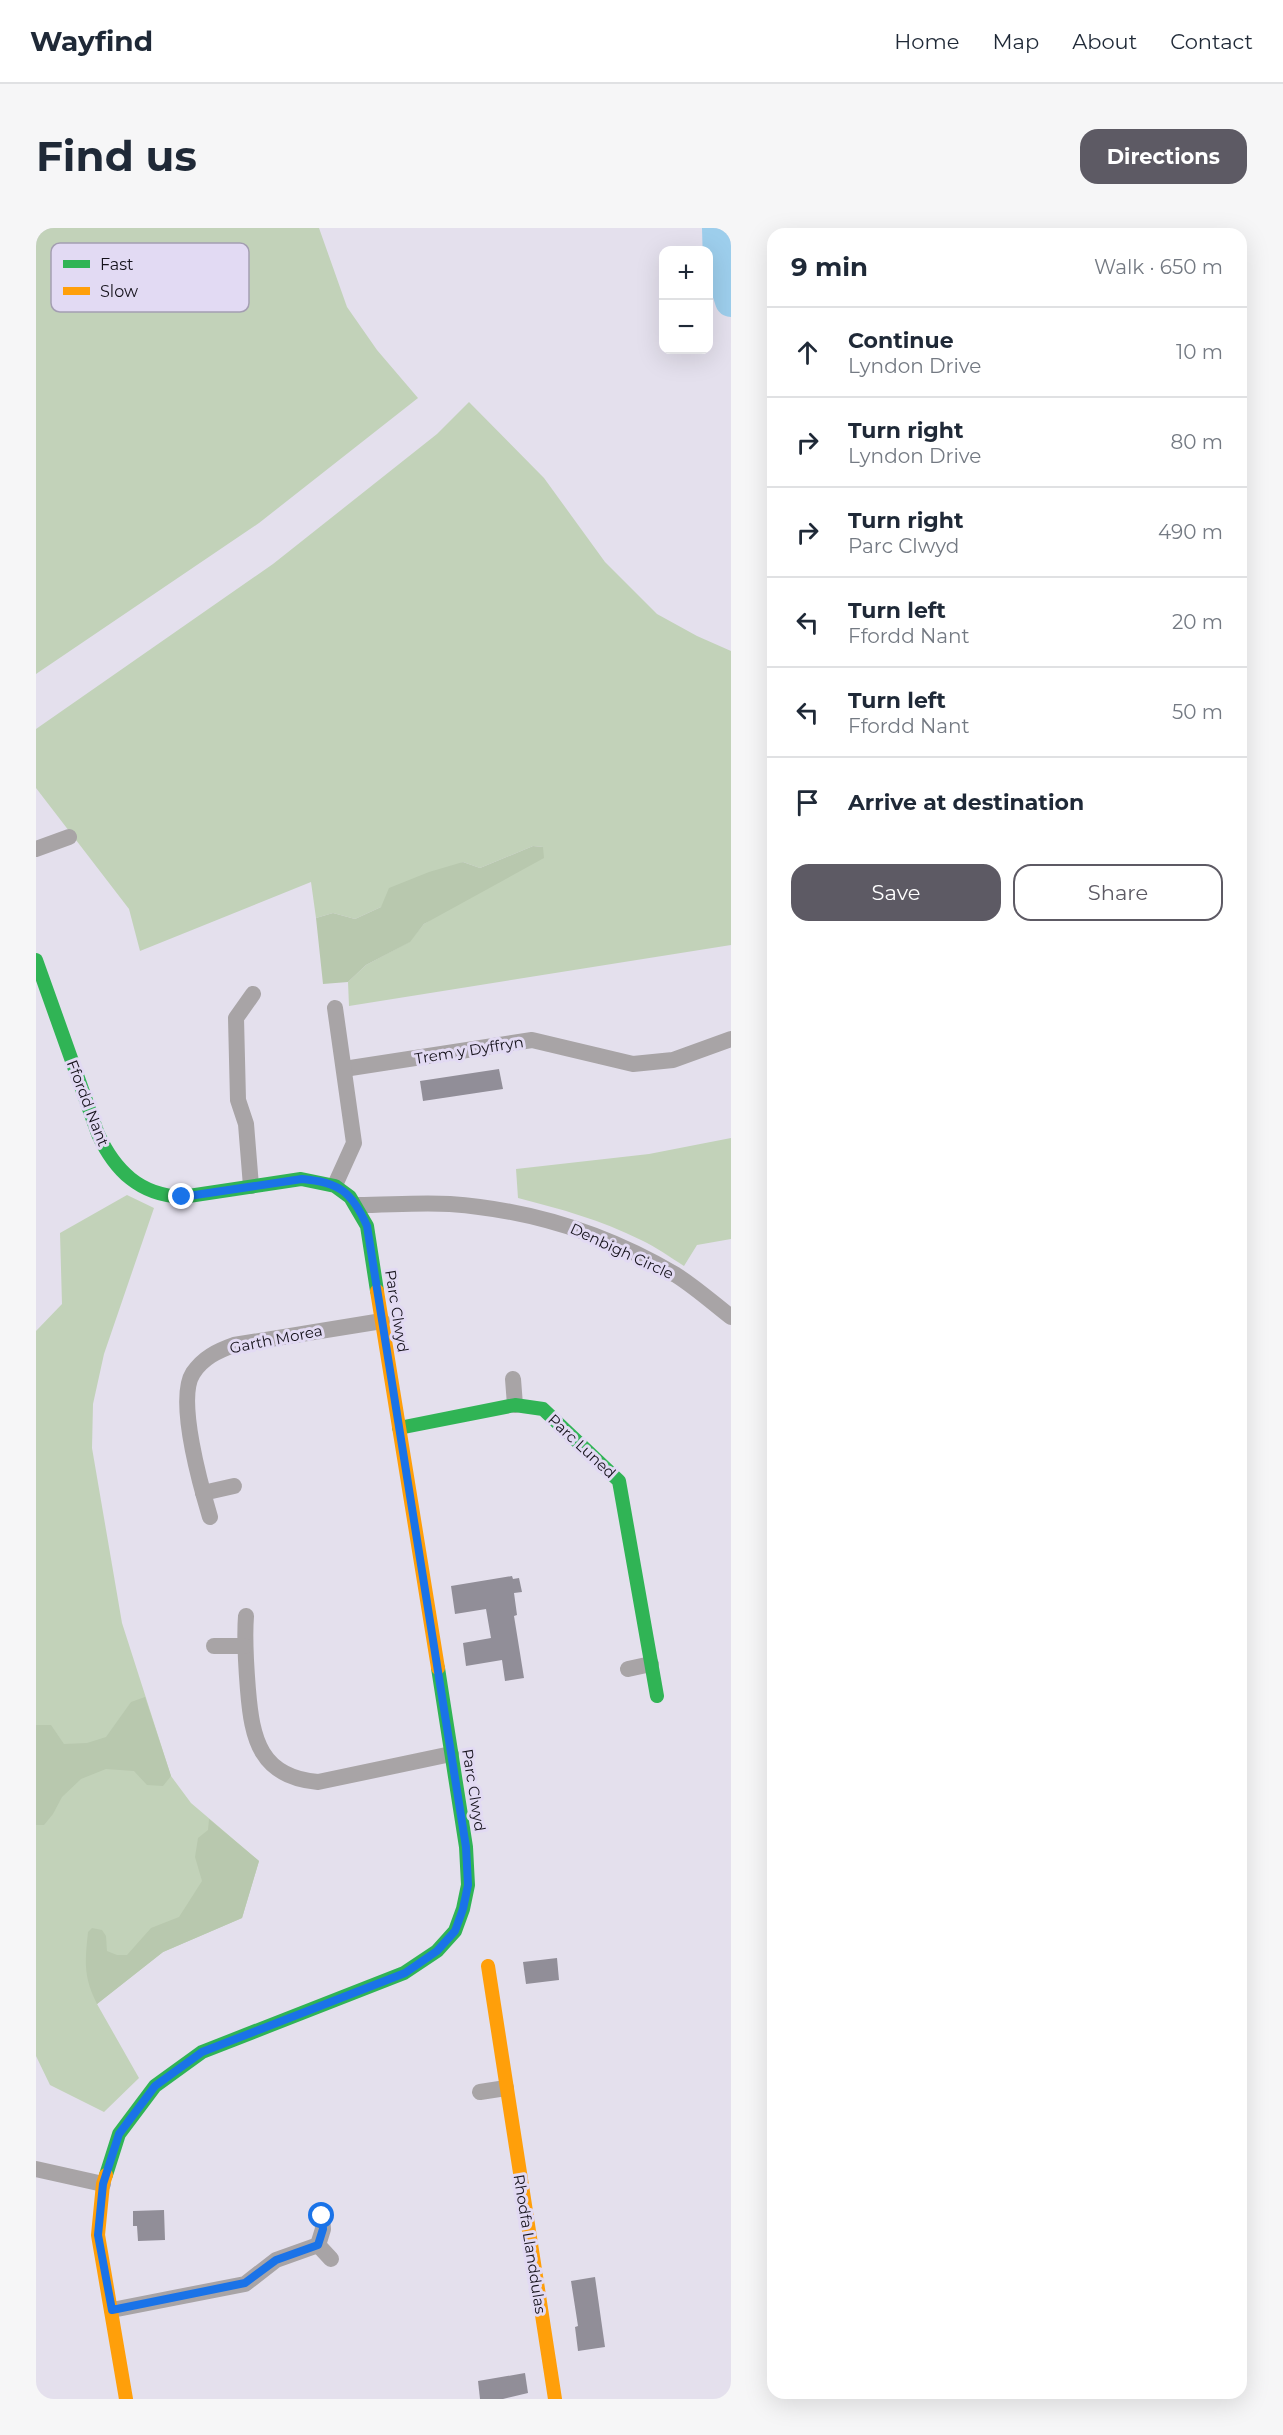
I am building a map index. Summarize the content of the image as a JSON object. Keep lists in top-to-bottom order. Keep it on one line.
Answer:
{"streets":{"street":["Trem y Dyffryn","Ffordd Nant","Denbigh Circle","Parc Clwyd","Garth Morea","Parc Luned","Rhodfa Llanddulas"]},"crossings":[["Ffordd Nant","Denbigh Circle"],["Ffordd Nant","Parc Clwyd"],["Denbigh Circle","Parc Clwyd"],["Parc Clwyd","Garth Morea"],["Parc Clwyd","Parc Luned"]],"legend":["Fast","Slow"],"page":{"header":"Wayfind","nav":["Home","Map","About","Contact"],"buttons":["Directions",["Save","Share"]],"title":"Find us","heading":["9 min","Walk · 650 m"],"map_buttons":["+","−"],"list":[["Continue","Lyndon Drive","10 m"],["Turn right","Lyndon Drive","80 m"],["Turn right","Parc Clwyd","490 m"],["Turn left","Ffordd Nant","20 m"],["Turn left","Ffordd Nant","50 m"],"Arrive at destination"]}}
